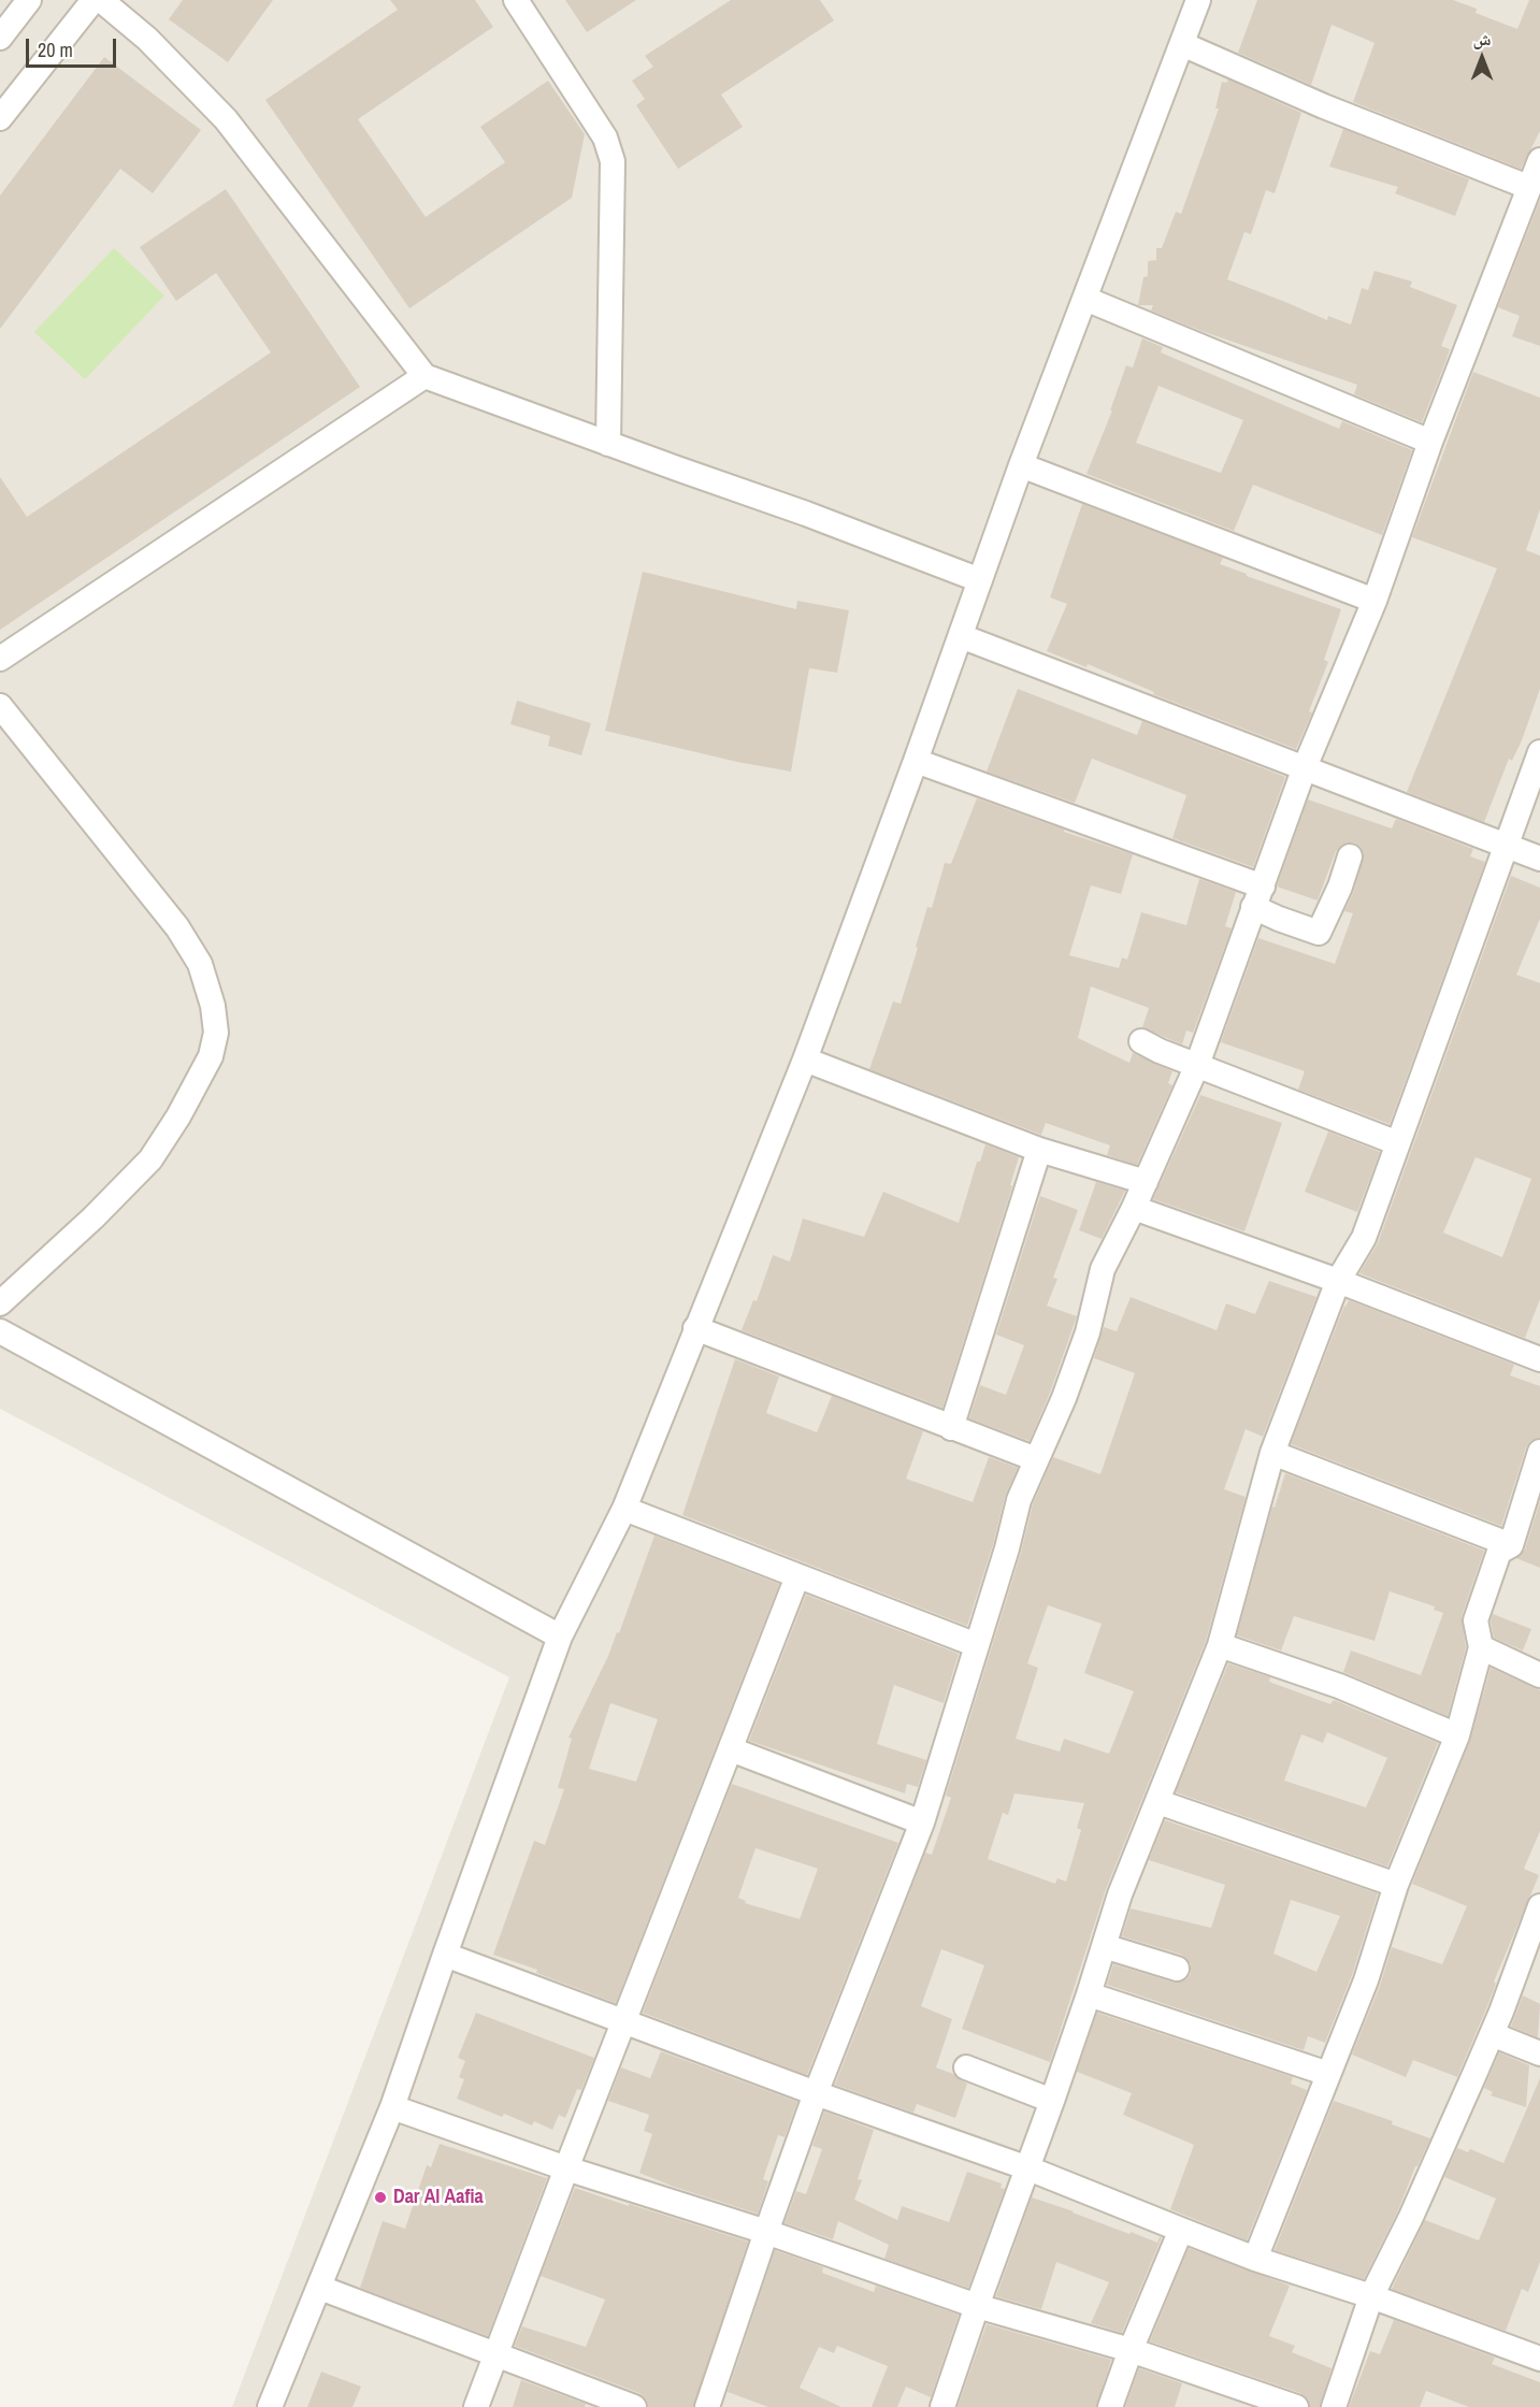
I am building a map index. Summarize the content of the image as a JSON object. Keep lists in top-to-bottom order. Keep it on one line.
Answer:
{"places":["Dar Al Aafia"],"scale_bar":"20 m","north":"top"}
